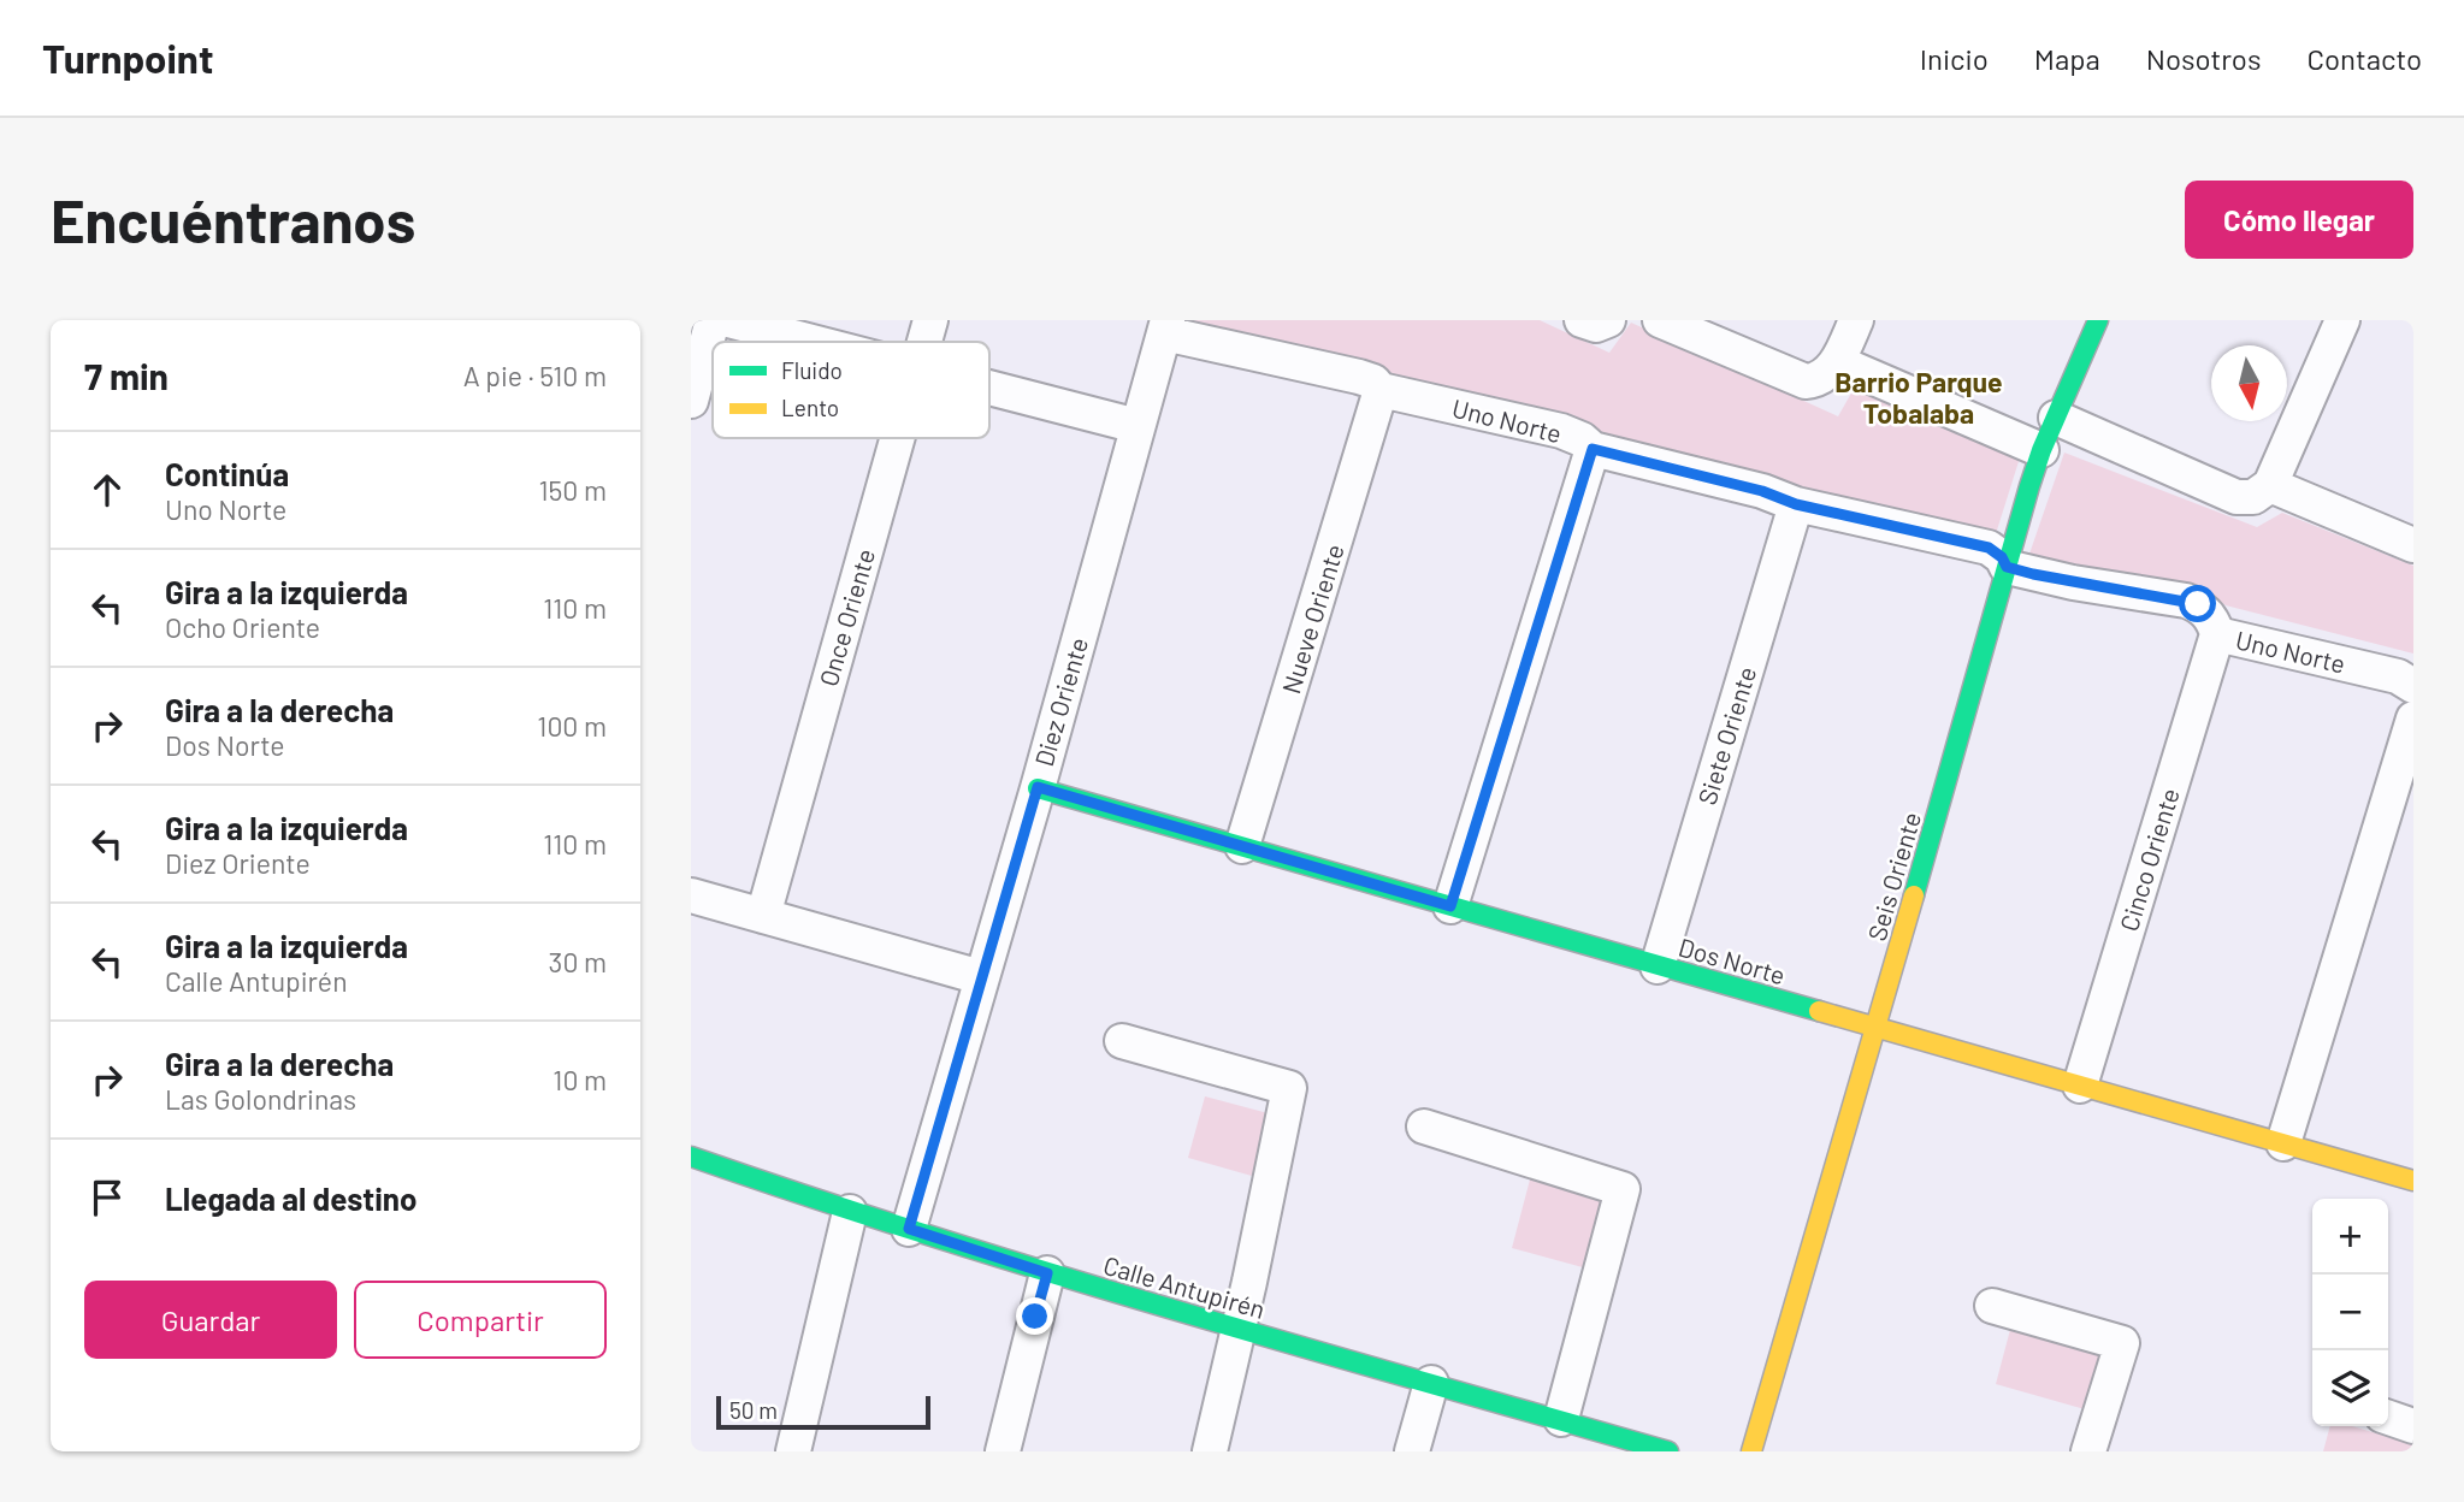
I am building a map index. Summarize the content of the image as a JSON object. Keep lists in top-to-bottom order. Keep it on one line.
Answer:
{"streets":{"street":["Uno Norte","Once Oriente","Nueve Oriente","Diez Oriente","Siete Oriente","Cinco Oriente","Seis Oriente","Dos Norte","Calle Antupirén"]},"crossings":[["Uno Norte","Nueve Oriente"],["Uno Norte","Diez Oriente"],["Uno Norte","Siete Oriente"],["Uno Norte","Cinco Oriente"],["Uno Norte","Seis Oriente"],["Nueve Oriente","Dos Norte"],["Diez Oriente","Dos Norte"],["Diez Oriente","Calle Antupirén"],["Siete Oriente","Dos Norte"],["Cinco Oriente","Dos Norte"],["Seis Oriente","Dos Norte"]],"districts":["Barrio Parque Tobalaba"],"legend":["Fluido","Lento"],"scale_bar":"50 m","north":"bottom","page":{"header":"Turnpoint","nav":["Inicio","Mapa","Nosotros","Contacto"],"buttons":["Cómo llegar",["Guardar","Compartir"]],"title":"Encuéntranos","heading":["7 min","A pie · 510 m"],"list":[["Continúa","Uno Norte","150 m"],["Gira a la izquierda","Ocho Oriente","110 m"],["Gira a la derecha","Dos Norte","100 m"],["Gira a la izquierda","Diez Oriente","110 m"],["Gira a la izquierda","Calle Antupirén","30 m"],["Gira a la derecha","Las Golondrinas","10 m"],"Llegada al destino"],"map_buttons":["+","−"],"scale":"50 m"}}
